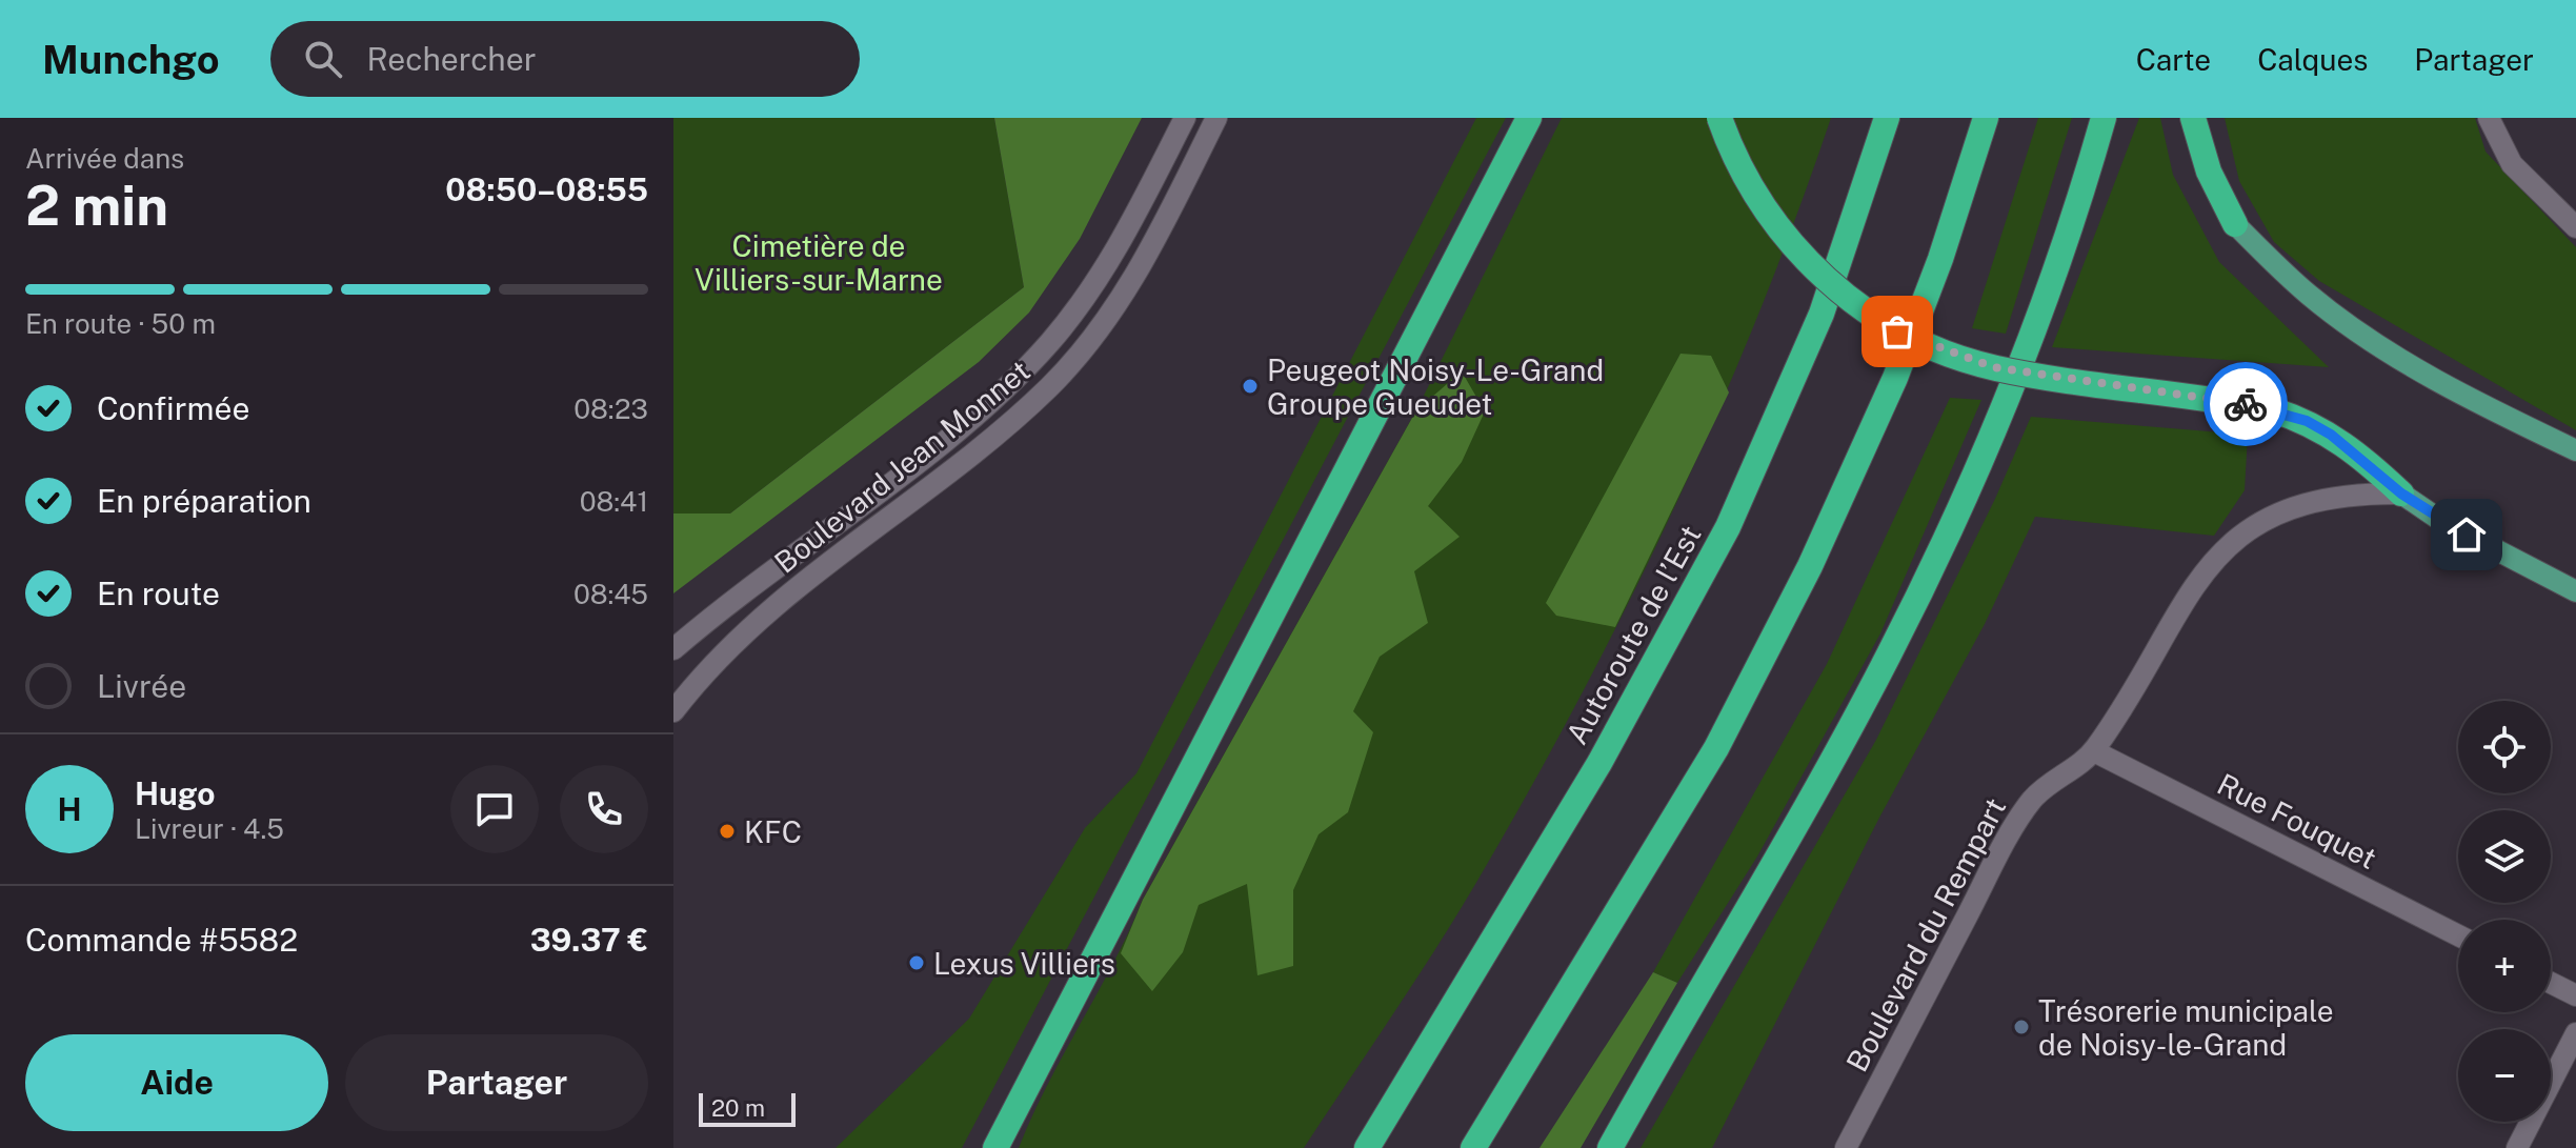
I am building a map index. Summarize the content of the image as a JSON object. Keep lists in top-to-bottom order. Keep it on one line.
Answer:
{"streets":{"highway":["Autoroute de l’Est"],"street":["Boulevard Jean Monnet","Rue Fouquet","Boulevard du Rempart"]},"crossings":[["Rue Fouquet","Boulevard du Rempart"]],"parks":["Cimetière de Villiers-sur-Marne"],"places":["Peugeot Noisy-Le-Grand Groupe Gueudet","KFC","Lexus Villiers","Trésorerie municipale de Noisy-le-Grand"],"scale_bar":"20 m","page":{"header":"Munchgo","search":"Rechercher","nav":["Carte","Calques","Partager"],"heading":["2 min","Arrivée dans","08:50–08:55"],"panel":["Hugo","Livreur · 4.5","Commande #5582","39.37 €"],"bar":"En route · 50 m","list":[["Confirmée","08:23"],["En préparation","08:41"],["En route","08:45"],"Livrée"],"map_buttons":["+","−"],"round":"H","buttons":["Aide","Partager"],"scale":"20 m"}}
